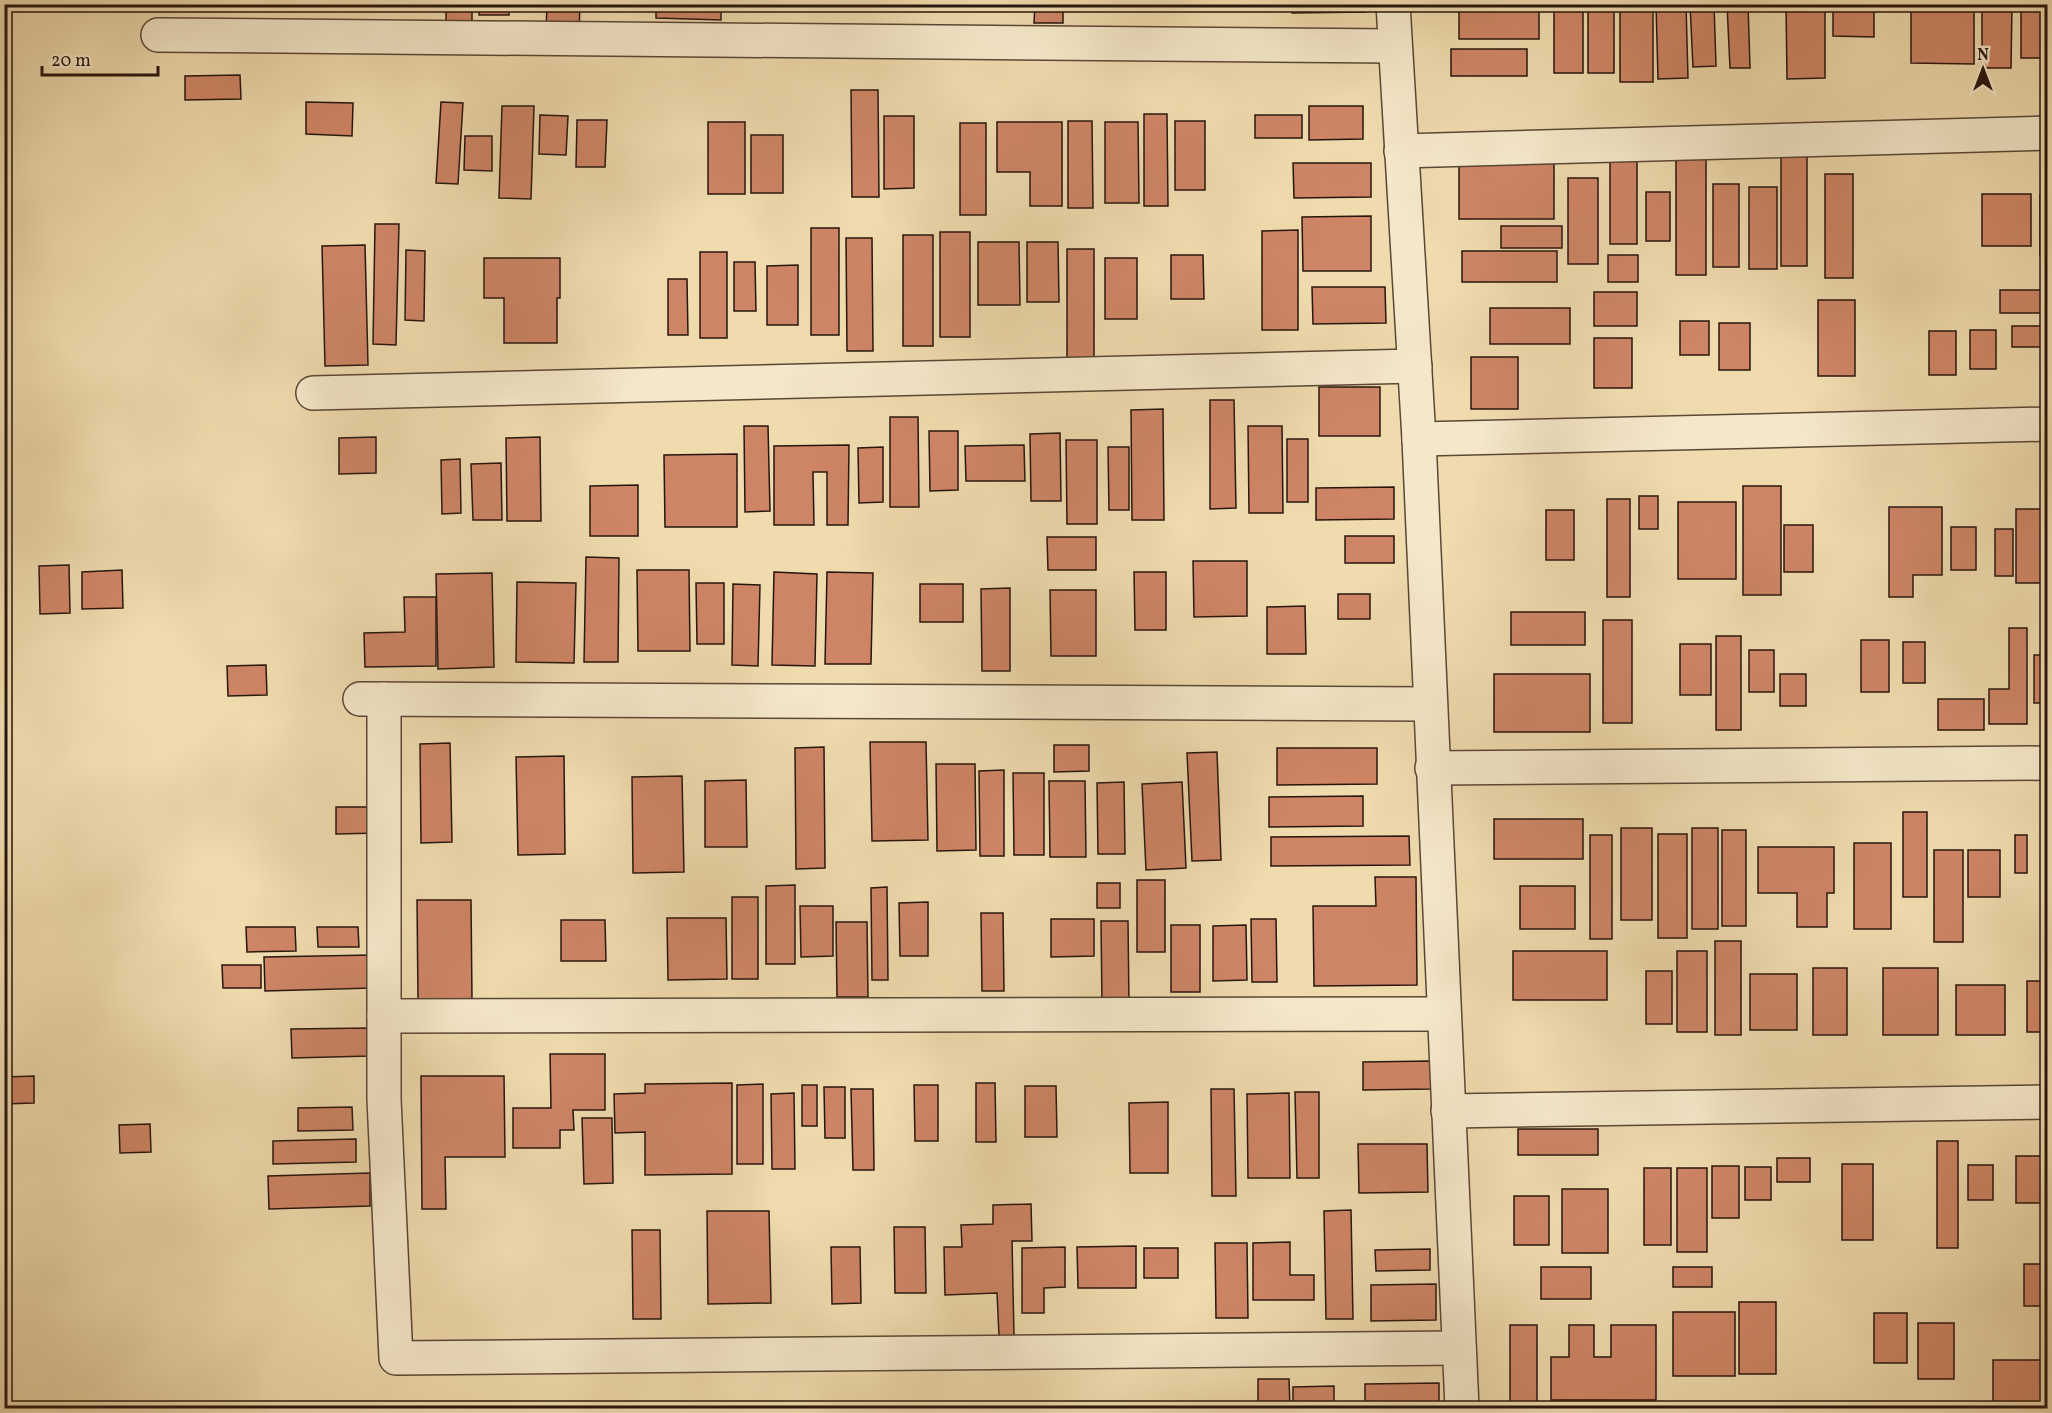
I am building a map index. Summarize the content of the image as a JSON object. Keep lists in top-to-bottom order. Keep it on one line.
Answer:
{"scale_bar":"20 m","north":"top"}
